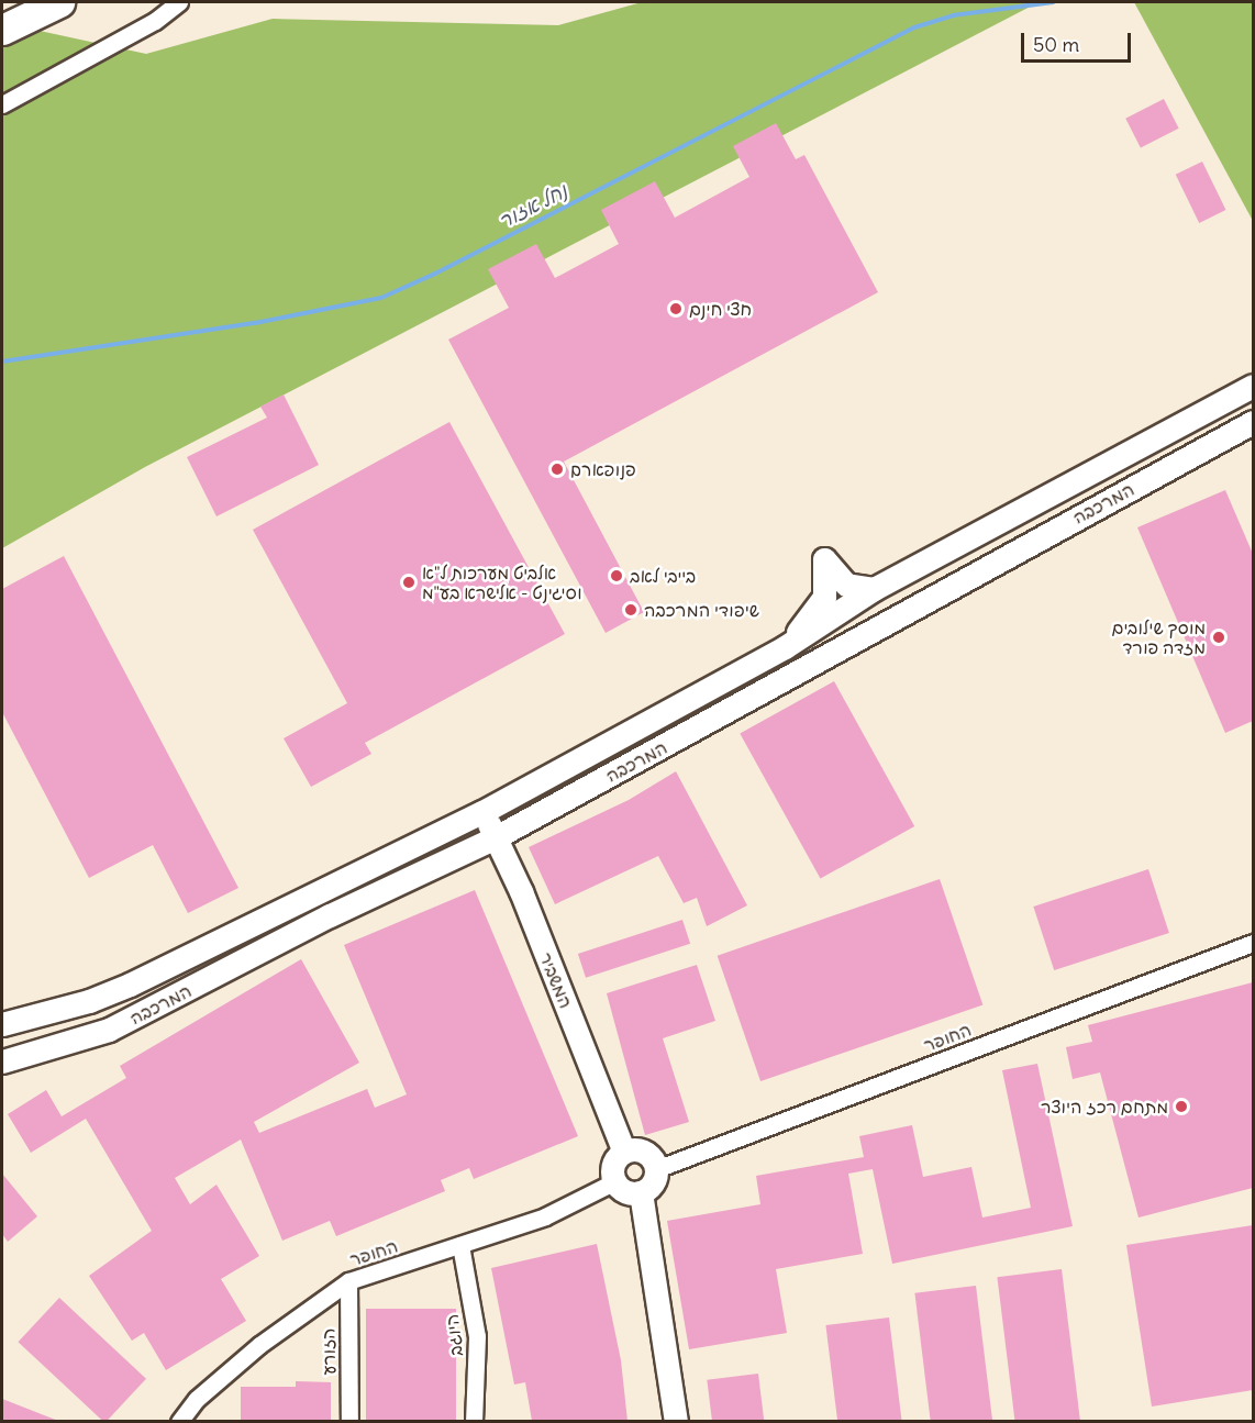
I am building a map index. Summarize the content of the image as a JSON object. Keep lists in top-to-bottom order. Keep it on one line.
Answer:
{"streets":{"street":["המרכבה","המשביר","החופר","היוגב","הזורע"]},"crossings":[["המרכבה","המשביר"],["המשביר","החופר"],["החופר","היוגב"],["החופר","הזורע"]],"water":["נחל אזור"],"places":["חצי חינם","פנופארם","בייבי לאב","אלביט מערכות ל\"א וסיגינט - אלישרא בע\"מ","שיפודי המרכבה","מוסך שילובים מזדה פורד","מתחם רכז היוצר"],"scale_bar":"50 m"}
